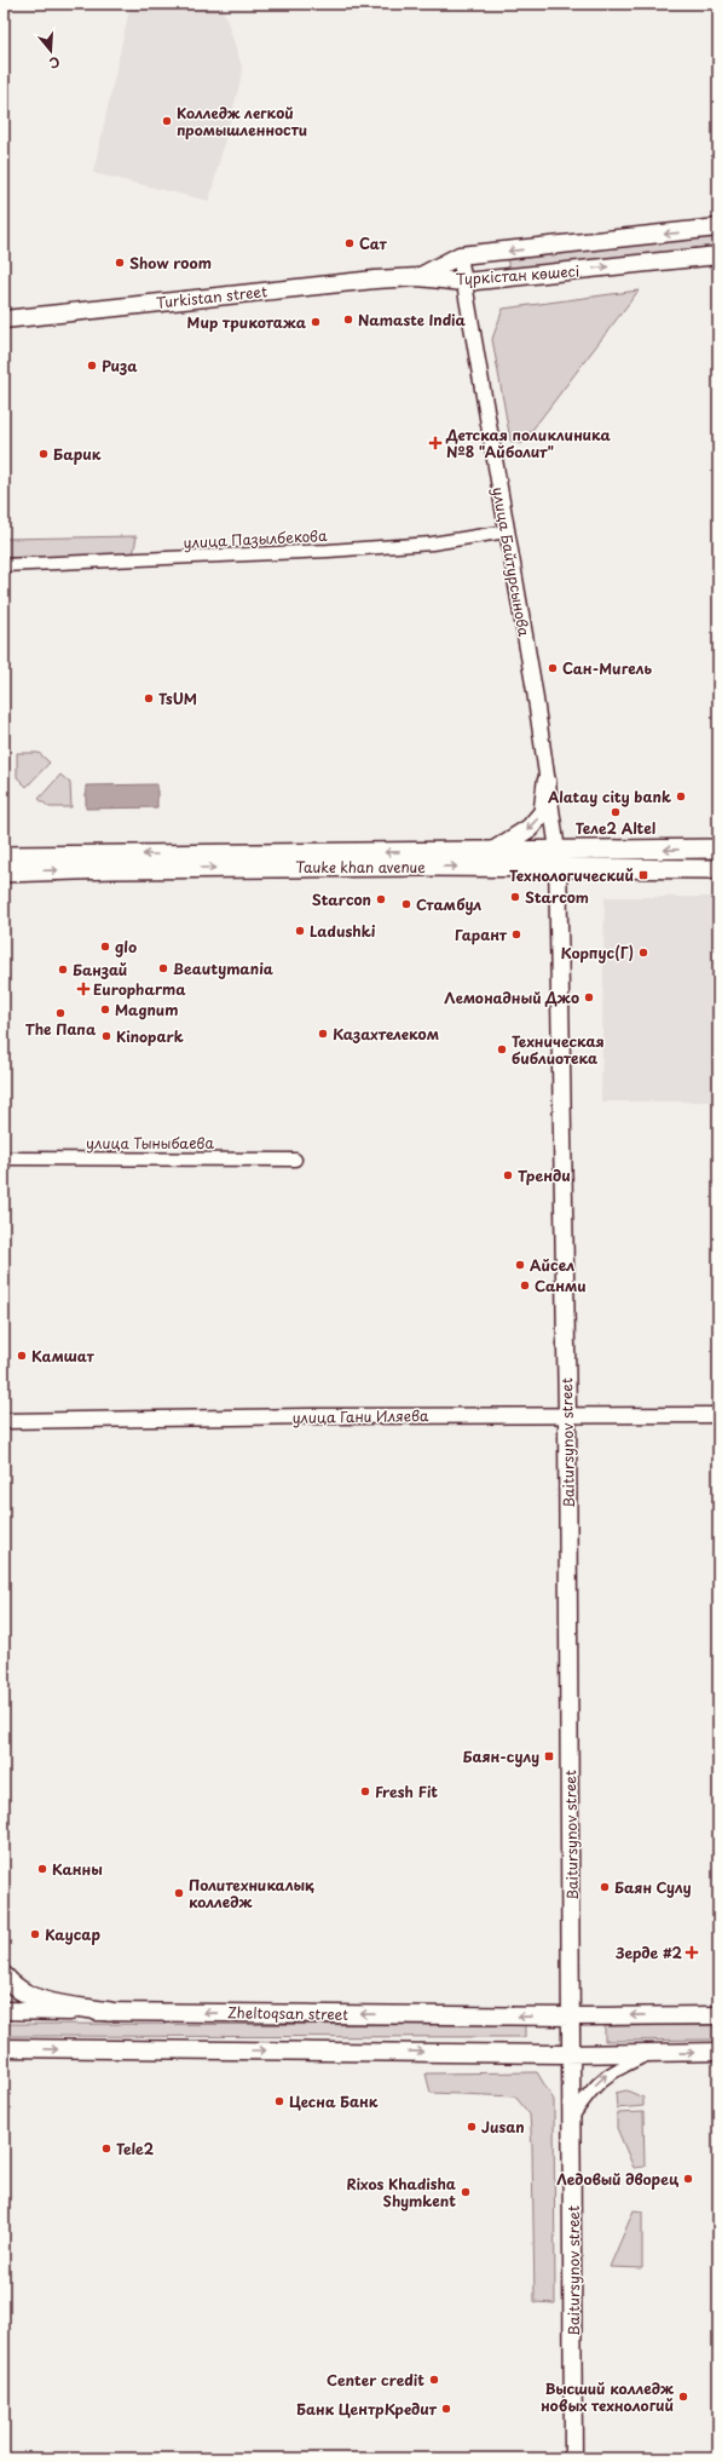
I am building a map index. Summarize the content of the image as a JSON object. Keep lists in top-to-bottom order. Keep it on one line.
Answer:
{"streets":{"main road":["Түркістан көшесі","Turkistan street","улица Байтурсынова","Tauke khan avenue","Baitursynov street","Zheltoqsan street"],"street":["улица Пазылбекова","улица Тыныбаева","улица Гани Иляева"]},"crossings":[["Түркістан көшесі","Turkistan street"],["Түркістан көшесі","улица Байтурсынова"],["улица Пазылбекова","улица Байтурсынова"],["улица Байтурсынова","Tauke khan avenue"],["улица Байтурсынова","Baitursynov street"],["Tauke khan avenue","Baitursynov street"],["улица Гани Иляева","Baitursynov street"],["Baitursynov street","Zheltoqsan street"]],"places":{"other":["Колледж легкой промышленности","Сат","Show room","Namaste India","Мир трикотажа","Риза","Барик","Сан-Мигель","TsUM","Alatay city bank","Теле2 Altel","Starcom","Starcon","Стамбул","Ladushki","Гарант","glo","Корпус(Г)","Beautymania","Банзай","Лемонадный Джо","Magnum","The Папа","Казахтелеком","Kinopark","Техническая библиотека","Тренди","Айсел","Санми","Камшат","Fresh Fit","Канны","Баян Сулу","Политехникалық колледж","Каусар","Цесна Банк","Jusan","Tele2","Ледовый дворец","Rixos Khadisha Shymkent","Center credit","Высший колледж новых технологий","Банк ЦентрКредит"],"health":["Детская поликлиника №8 \"Айболит\"","Europharma","Зерде #2"],"transit":["Технологический","Баян-сулу"]},"north":"bottom"}
